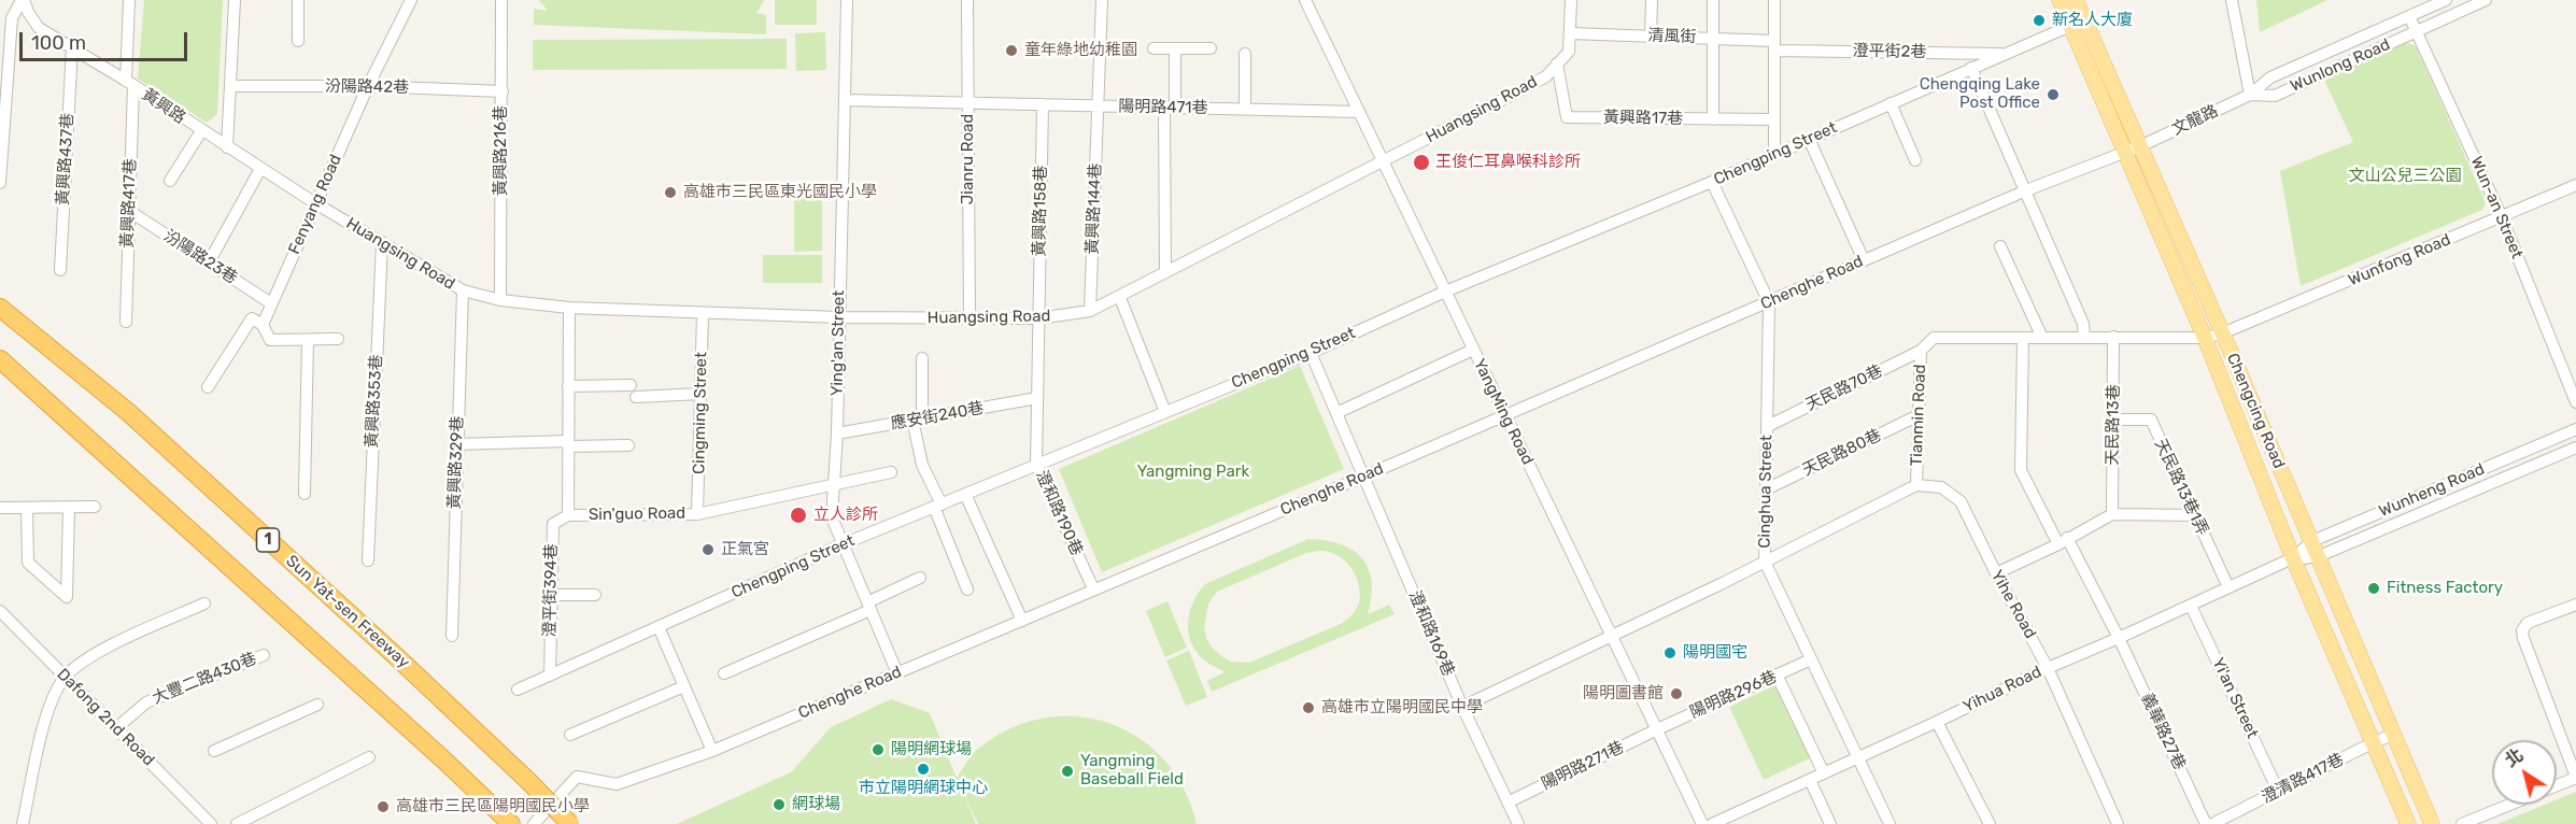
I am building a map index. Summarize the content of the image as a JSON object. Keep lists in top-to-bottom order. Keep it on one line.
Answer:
{"streets":{"highway":["1","Sun Yat-sen Freeway"],"main road":["Chengcing Road"],"street":["清風街","澄平街2巷","Wunlong Road","汾陽路42巷","黃興路","陽明路471巷","Huangsing Road","黃興路17巷","文龍路","黃興路216巷","Chengping Street","黃興路437巷","Jianru Road","黃興路417巷","Fenyang Road","Wun-an Street","黃興路144巷","黃興路158巷","汾陽路23巷","Wunfong Road","Chenghe Road","Ying'an Street","天民路70巷","黃興路353巷","YangMing Road","Cingming Street","Tianmin Road","應安街240巷","天民路13巷","天民路80巷","黃興路329巷","天民路13巷1弄","Wunheng Road","Cinghua Street","澄和路190巷","Sin'guo Road","澄平街394巷","Yihe Road","澄和路169巷","大豐二路430巷","Yihua Road","陽明路296巷","Yi'an Street","Dafong 2nd Road","義華路27巷","陽明路271巷","澄清路417巷"]},"crossings":[["清風街","澄平街2巷"],["清風街","Huangsing Road"],["澄平街2巷","Chengping Street"],["Wunlong Road","文龍路"],["Wunlong Road","Wun-an Street"],["汾陽路42巷","黃興路216巷"],["汾陽路42巷","Fenyang Road"],["黃興路","Huangsing Road"],["黃興路","黃興路437巷"],["黃興路","黃興路417巷"],["黃興路","Fenyang Road"],["陽明路471巷","Jianru Road"],["陽明路471巷","黃興路144巷"],["陽明路471巷","黃興路158巷"],["陽明路471巷","Ying'an Street"],["陽明路471巷","YangMing Road"],["Huangsing Road","黃興路17巷"],["Huangsing Road","黃興路216巷"],["Huangsing Road","Jianru Road"],["Huangsing Road","Fenyang Road"],["Huangsing Road","黃興路144巷"],["Huangsing Road","黃興路158巷"],["Huangsing Road","Ying'an Street"],["Huangsing Road","黃興路353巷"],["Huangsing Road","YangMing Road"],["Huangsing Road","Cingming Street"],["Huangsing Road","黃興路329巷"],["Huangsing Road","澄和路190巷"],["Huangsing Road","Sin'guo Road"],["文龍路","Chenghe Road"],["文龍路","Chengcing Road"],["Chengping Street","Ying'an Street"],["Chengping Street","Chengcing Road"],["Chengping Street","YangMing Road"],["Chengping Street","Cinghua Street"],["Chengping Street","澄和路190巷"],["Chengping Street","澄平街394巷"],["Chengping Street","澄和路169巷"],["黃興路417巷","汾陽路23巷"],["Fenyang Road","汾陽路23巷"],["Wun-an Street","Wunfong Road"],["黃興路158巷","澄和路190巷"],["Wunfong Road","Chengcing Road"],["Wunfong Road","Tianmin Road"],["Chenghe Road","Ying'an Street"],["Chenghe Road","Chengcing Road"],["Chenghe Road","YangMing Road"],["Chenghe Road","Cinghua Street"],["Chenghe Road","澄和路190巷"],["Chenghe Road","澄和路169巷"],["Ying'an Street","應安街240巷"],["Ying'an Street","Sin'guo Road"],["天民路70巷","Tianmin Road"],["天民路70巷","Cinghua Street"],["Chengcing Road","Tianmin Road"],["Chengcing Road","Wunheng Road"],["Chengcing Road","Yihua Road"],["Chengcing Road","澄清路417巷"],["YangMing Road","Tianmin Road"],["YangMing Road","陽明路296巷"],["YangMing Road","陽明路271巷"],["Cingming Street","Sin'guo Road"],["Tianmin Road","天民路13巷"],["Tianmin Road","天民路80巷"],["Tianmin Road","Cinghua Street"],["Tianmin Road","Yihe Road"],["Tianmin Road","澄和路169巷"],["Tianmin Road","義華路27巷"],["應安街240巷","澄和路190巷"],["天民路13巷","天民路13巷1弄"],["天民路80巷","Cinghua Street"],["天民路13巷1弄","Yihua Road"],["Wunheng Road","Yihua Road"],["Cinghua Street","Yihua Road"],["Cinghua Street","陽明路296巷"],["Sin'guo Road","澄平街394巷"],["Yihe Road","Yihua Road"],["澄和路169巷","陽明路271巷"],["大豐二路430巷","Dafong 2nd Road"],["Yihua Road","Yi'an Street"],["Yihua Road","義華路27巷"],["陽明路296巷","陽明路271巷"],["Yi'an Street","澄清路417巷"]],"parks":["文山公兒三公園","Yangming Park"],"places":["新名人大廈","童年綠地幼稚園","Chengqing Lake Post Office","王俊仁耳鼻喉科診所","高雄市三民區東光國民小學","立人診所","正氣宮","Fitness Factory","陽明國宅","陽明圖書館","高雄市立陽明國民中學","陽明網球場","市立陽明網球中心","Yangming Baseball Field","網球場","高雄市三民區陽明國民小學"],"scale_bar":"100 m","north":"top left"}
